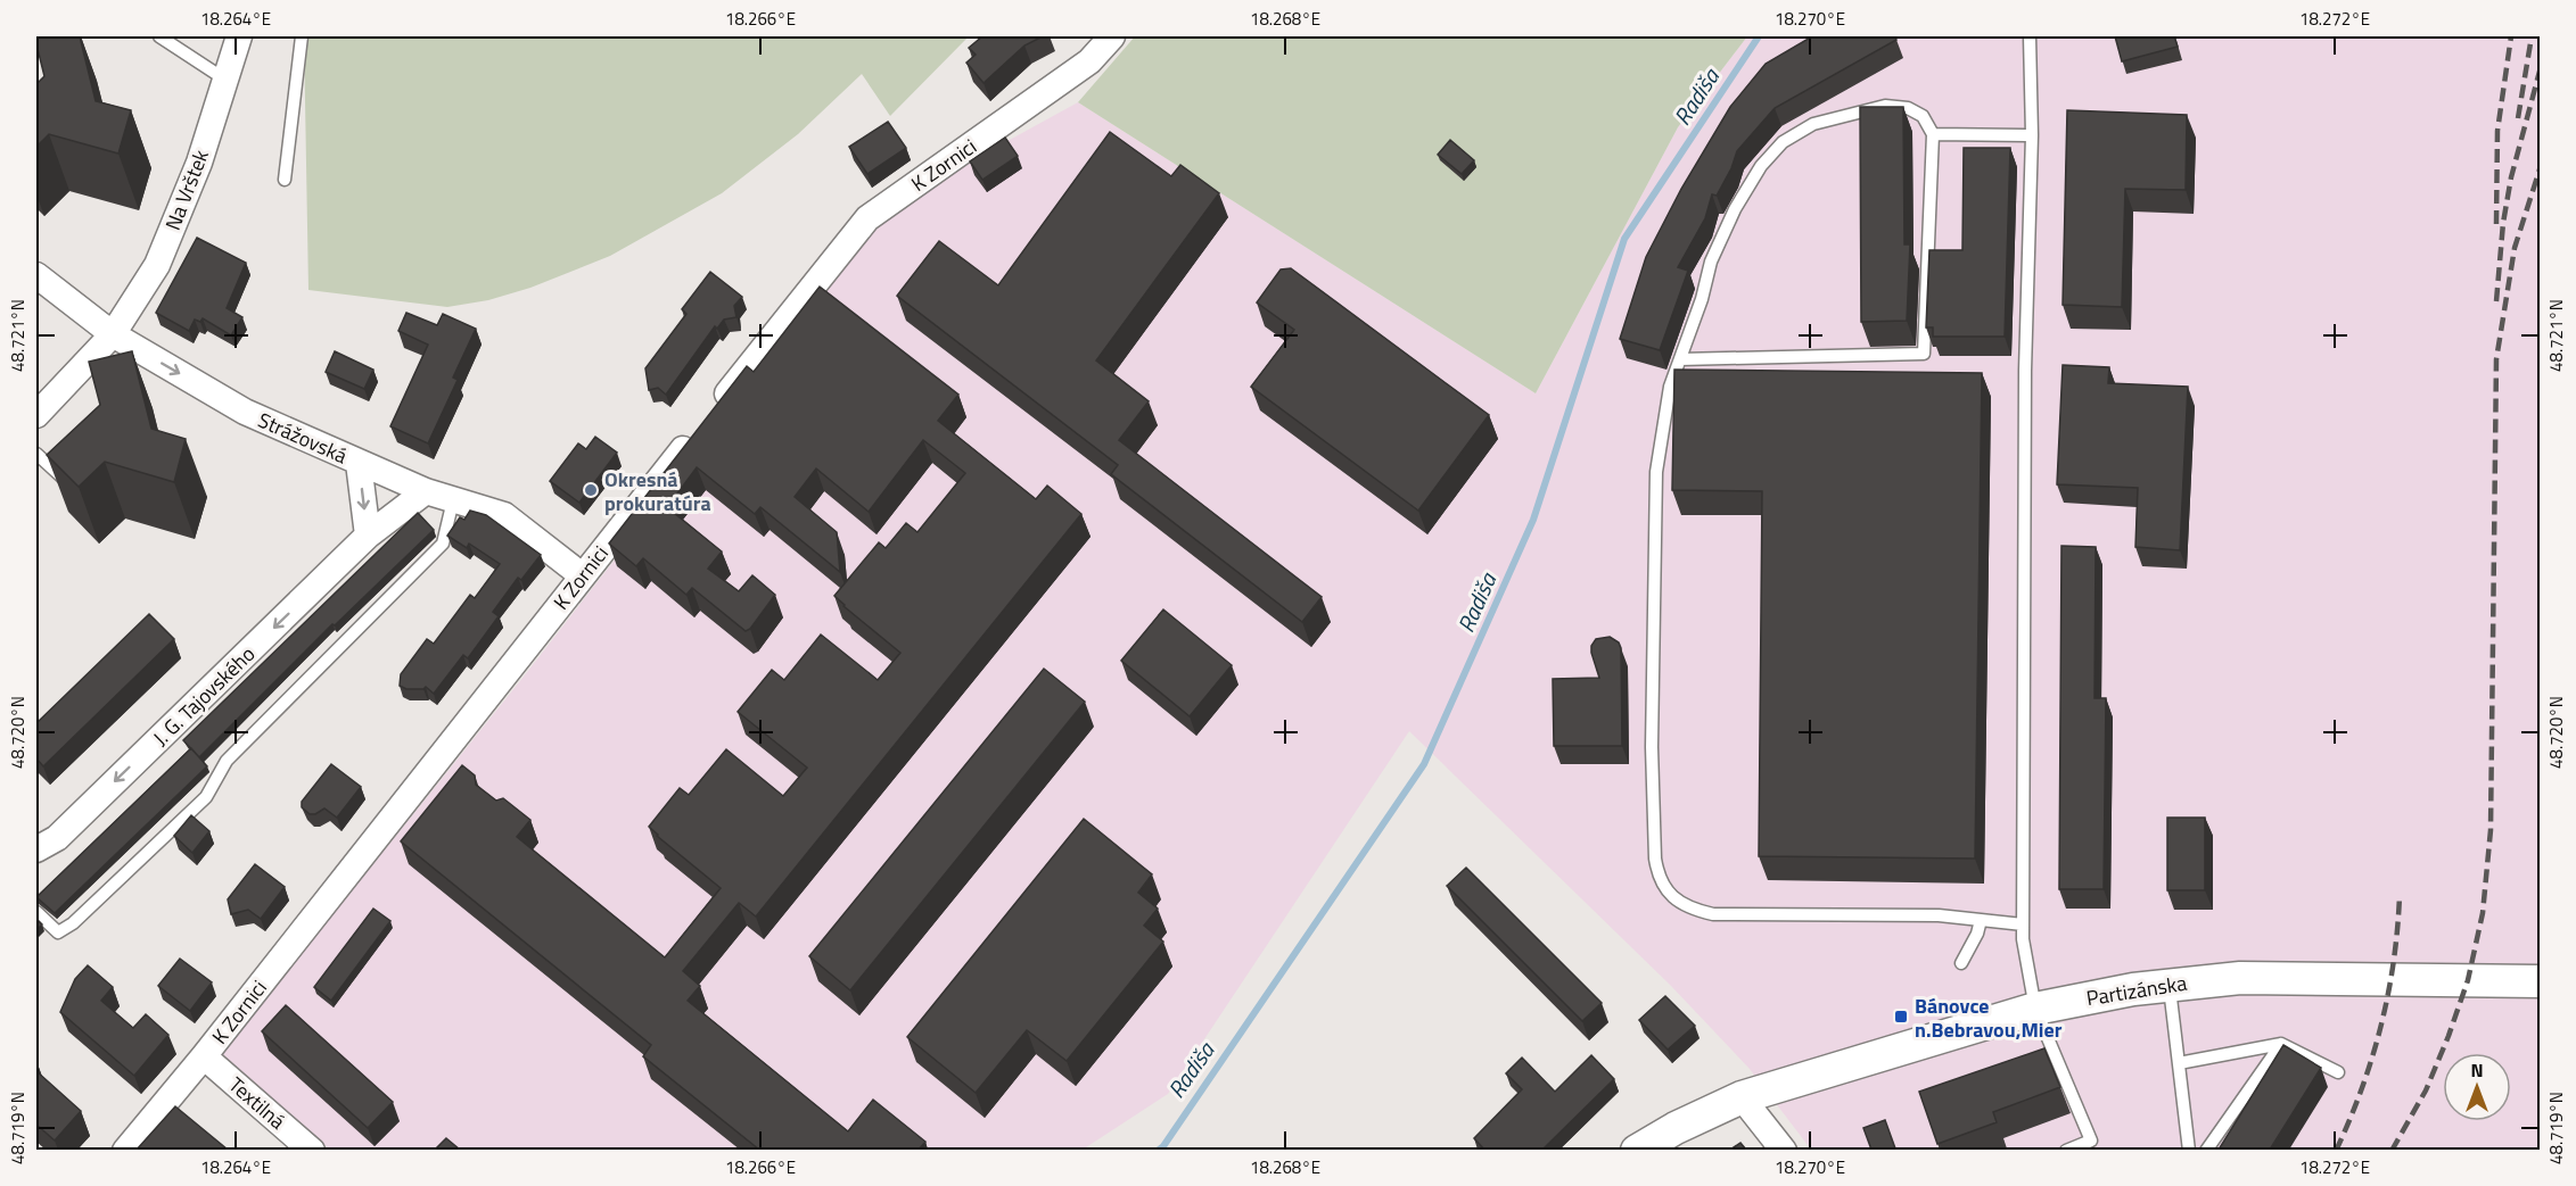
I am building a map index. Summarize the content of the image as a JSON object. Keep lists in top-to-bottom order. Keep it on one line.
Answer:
{"streets":{"street":["K Zornici","Na Vrštek","Strážovská","J. G. Tajovského","Partizánska","Textilná"]},"crossings":[["K Zornici","Strážovská"],["K Zornici","Textilná"],["Na Vrštek","Strážovská"],["Strážovská","J. G. Tajovského"]],"one_way":["Strážovská","J. G. Tajovského"],"water":["Radiša"],"places":{"other":["Okresná prokuratúra"],"transit":["Bánovce n.Bebravou,Mier"]},"north":"top","coordinates":["18.264°E","18.266°E","18.268°E","18.270°E","18.272°E","48.721°N","48.720°N","48.719°N"]}
